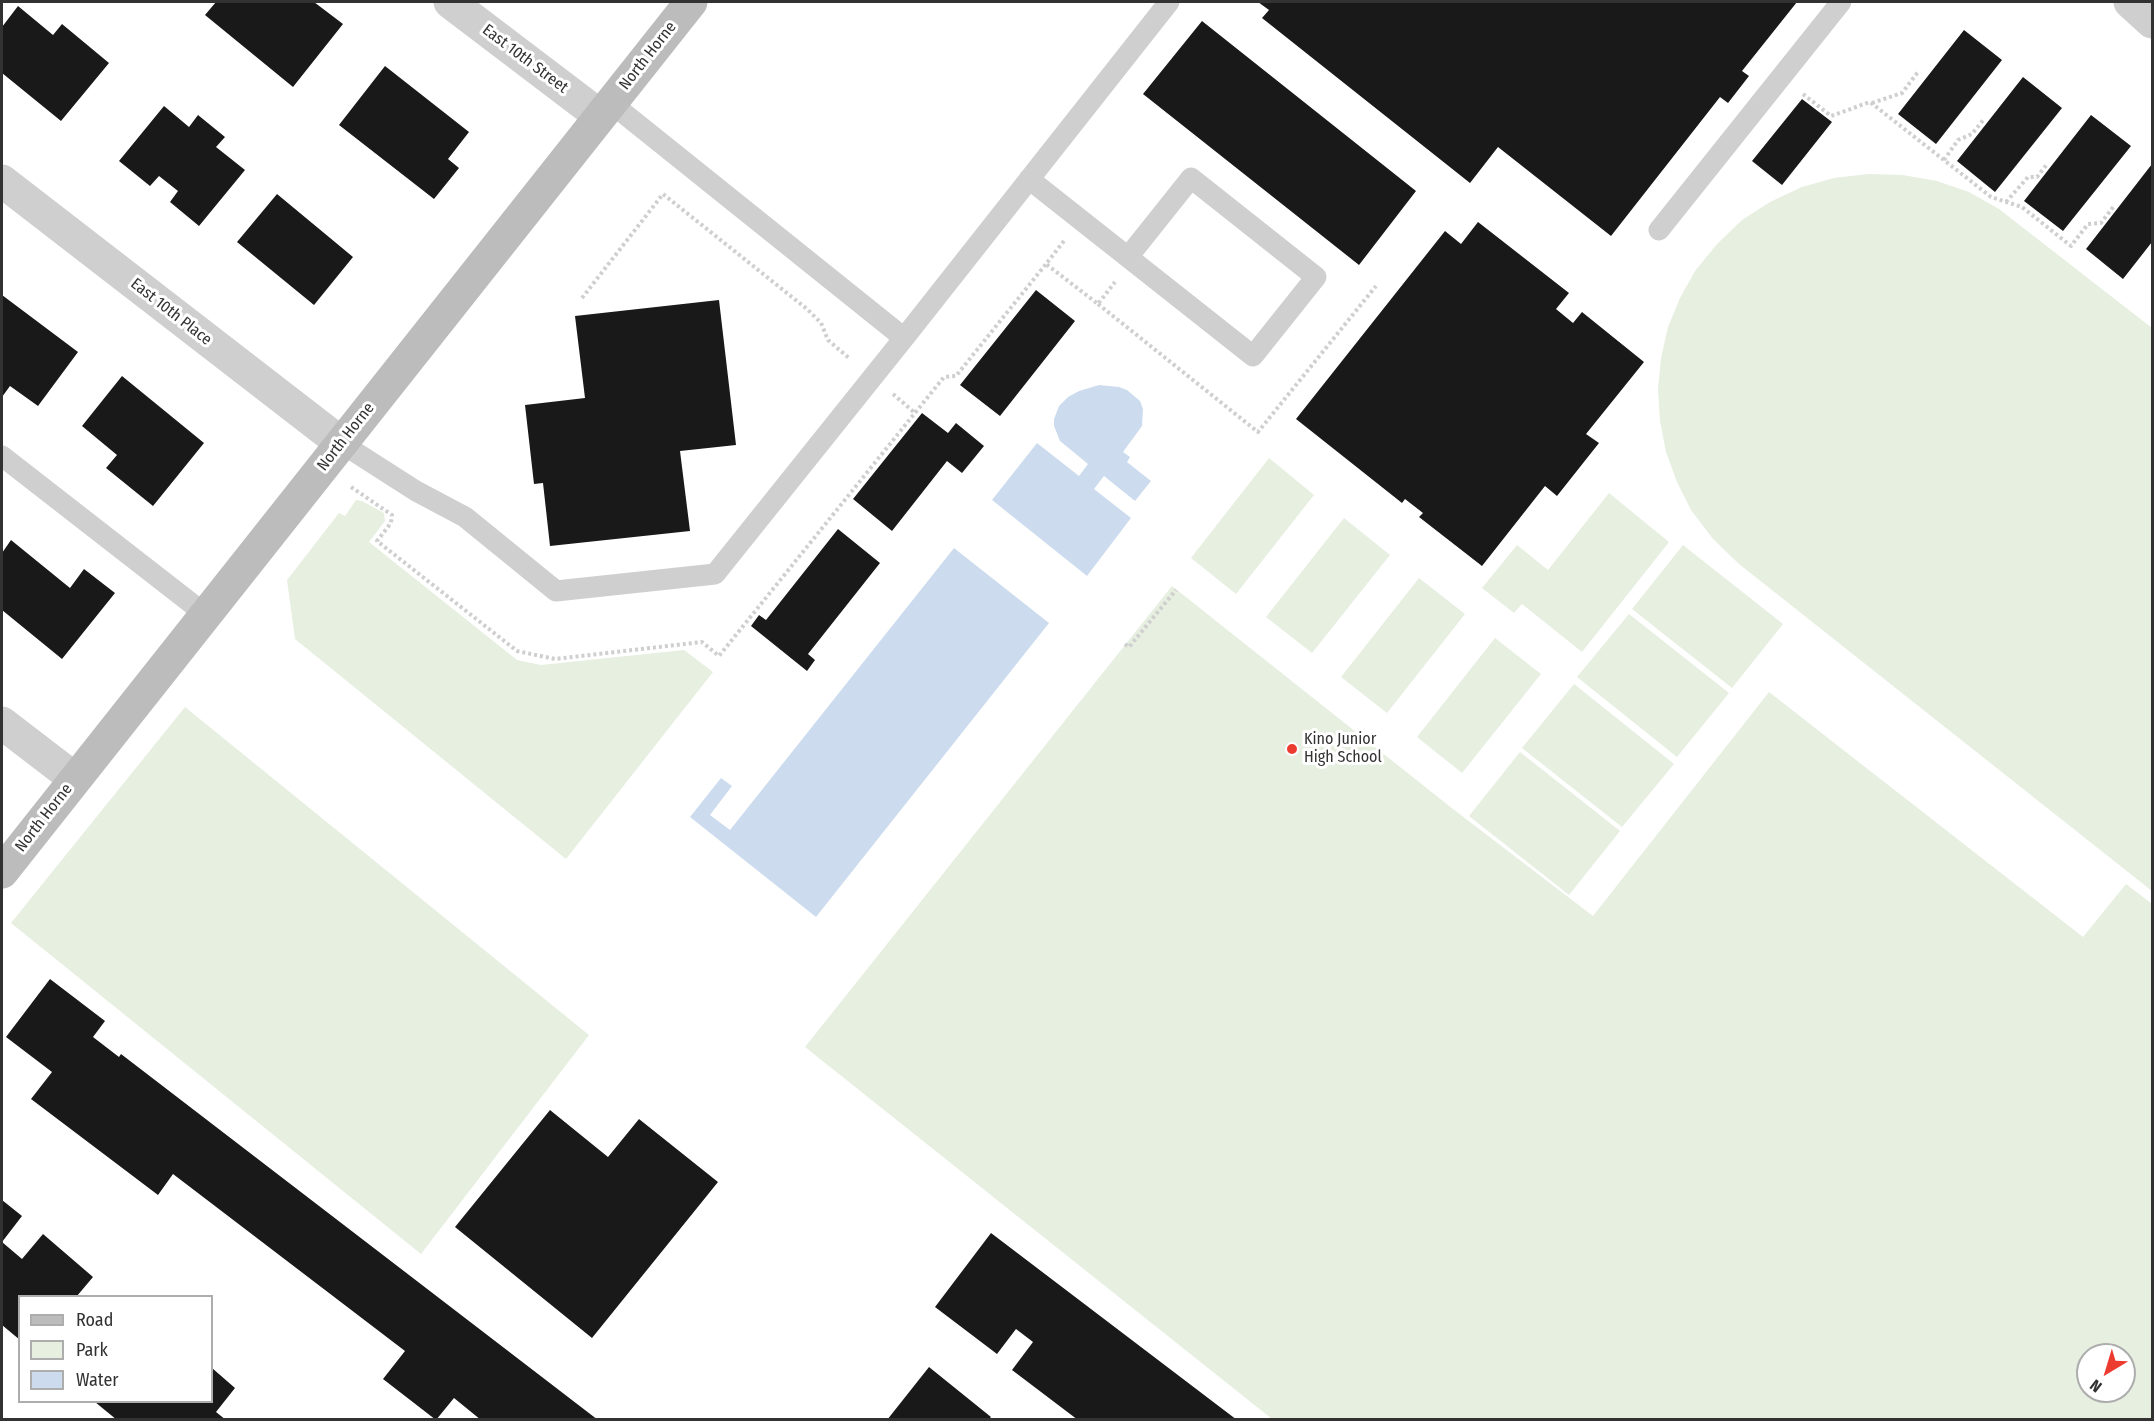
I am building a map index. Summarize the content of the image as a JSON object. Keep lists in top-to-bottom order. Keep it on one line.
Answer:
{"streets":{"street":["North Horne","East 10th Street","East 10th Place"]},"crossings":[["North Horne","East 10th Street"],["North Horne","East 10th Place"]],"places":["Kino Junior High School"],"legend":["Road","Park","Water"],"north":"bottom left"}
